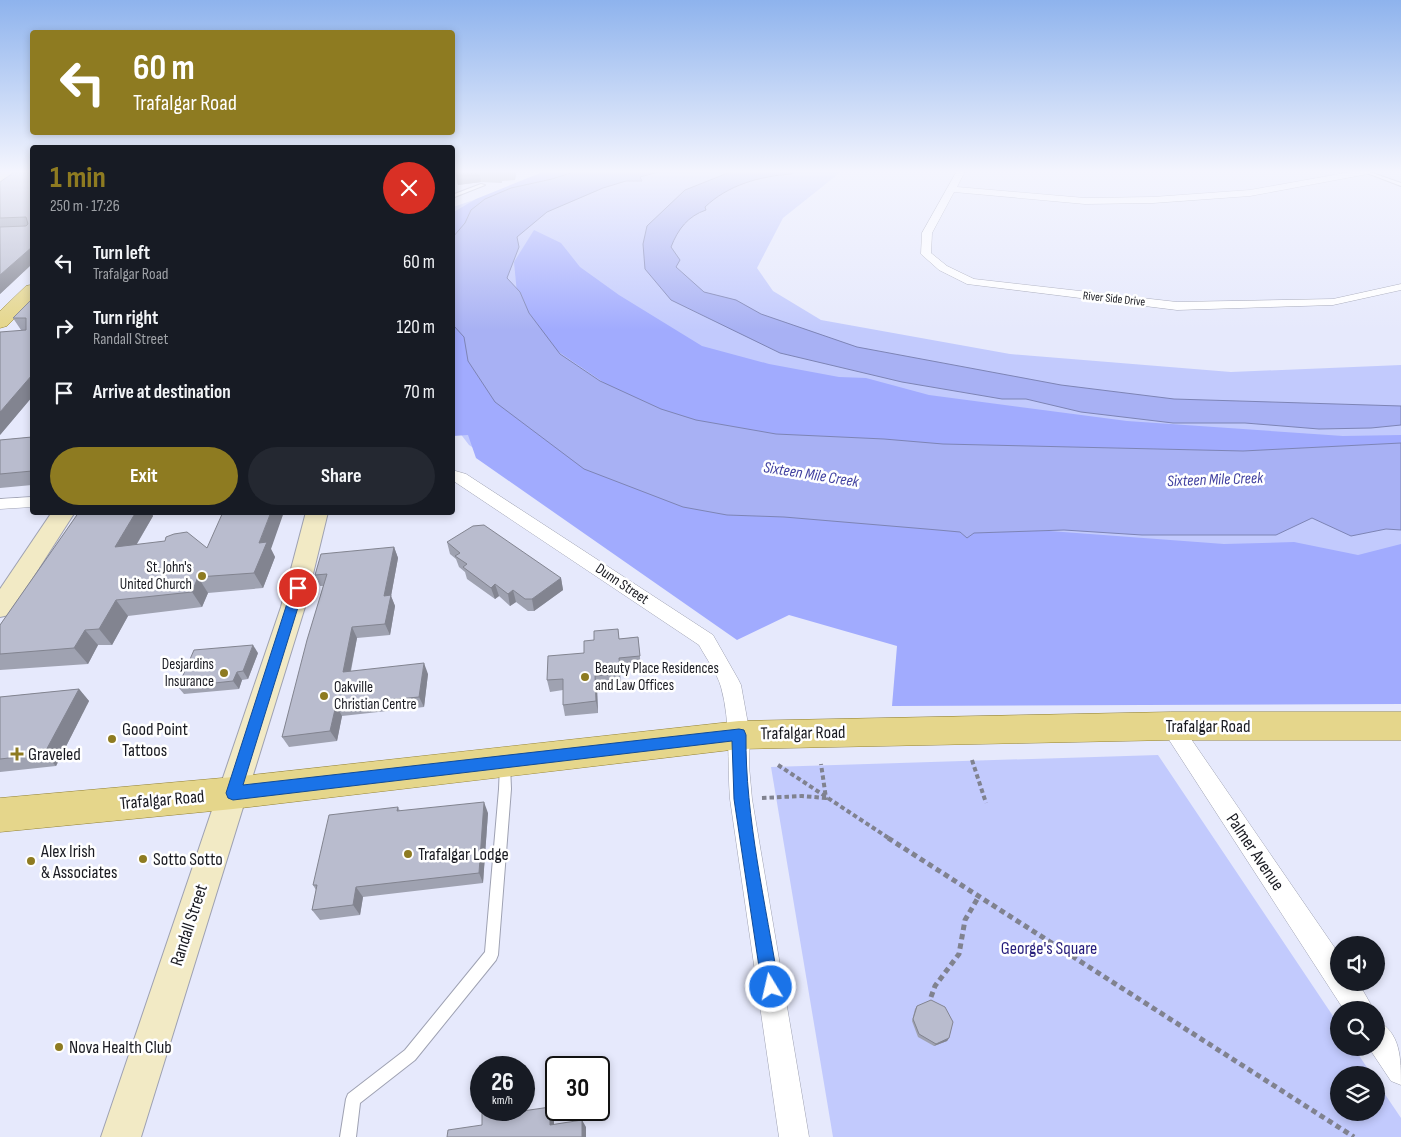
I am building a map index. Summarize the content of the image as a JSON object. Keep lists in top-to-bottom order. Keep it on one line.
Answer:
{"streets":{"main road":["Trafalgar Road"],"street":["River Side Drive","Dunn Street","Palmer Avenue","Randall Street"]},"crossings":[["Dunn Street","Trafalgar Road"],["Trafalgar Road","Palmer Avenue"],["Trafalgar Road","Randall Street"]],"water":["Sixteen Mile Creek"],"parks":["George's Square"],"places":{"other":["St. John's United Church","Desjardins Insurance","Beauty Place Residences and Law Offices","Oakville Christian Centre","Good Point Tattoos","Trafalgar Lodge","Sotto Sotto","Alex Irish & Associates","Nova Health Club"],"health":["Graveled"]},"page":{"turn":["60 m","Trafalgar Road"],"heading":["1 min","250 m · 17:26"],"list":[{"name":"Turn left","note":"Trafalgar Road","value":"60 m"},{"name":"Turn right","note":"Randall Street","value":"120 m"},{"name":"Arrive at destination","value":"70 m"}],"buttons":["Exit","Share"],"speed":"26 km/h","limit":"30"}}
